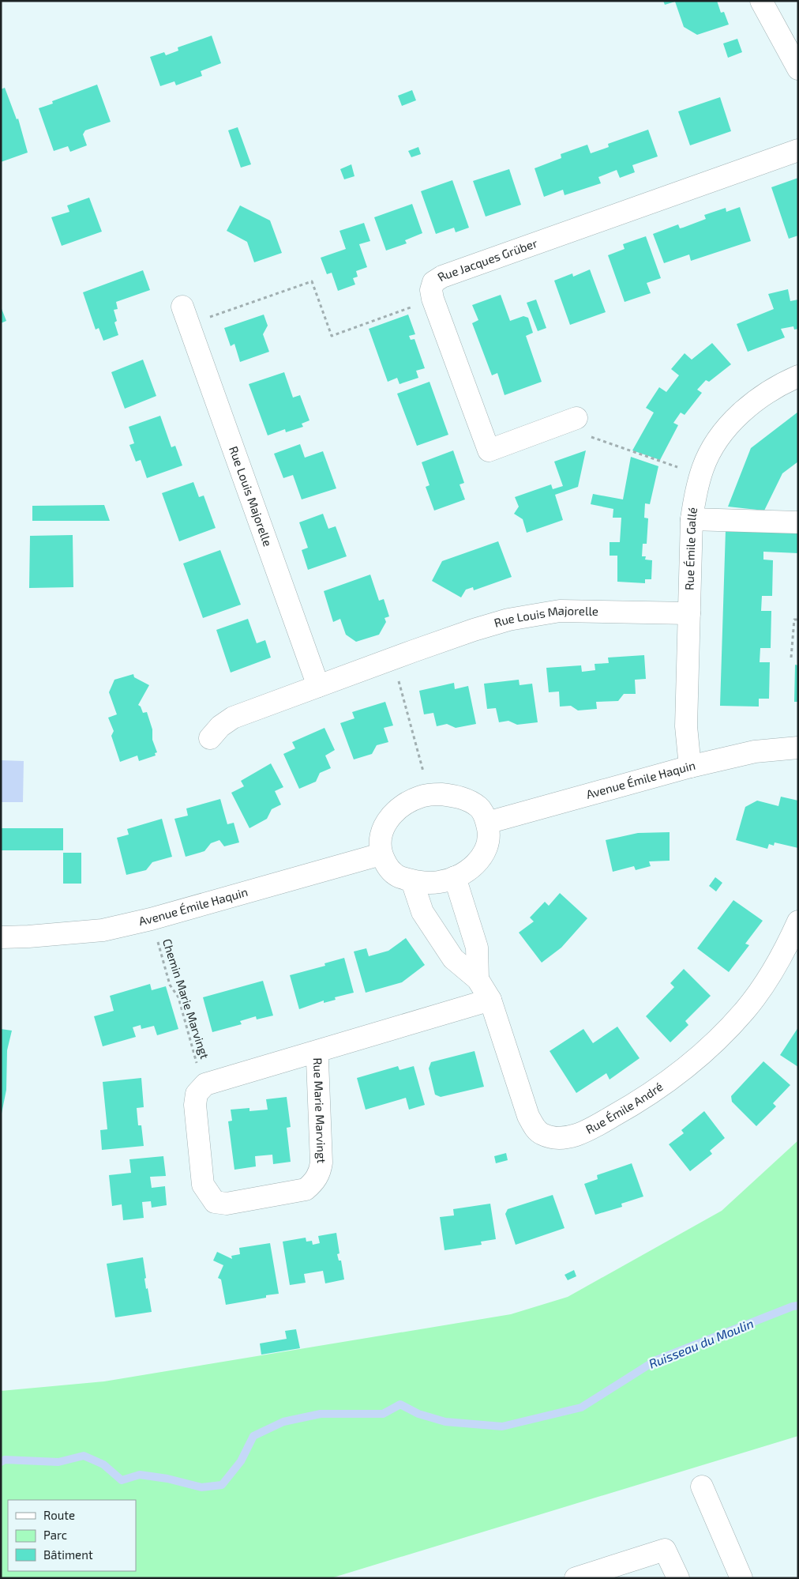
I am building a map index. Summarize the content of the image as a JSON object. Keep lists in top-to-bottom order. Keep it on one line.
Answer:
{"streets":{"street":["Rue Jacques Grüber","Rue Louis Majorelle","Rue Émile Gallé","Avenue Émile Haquin","Rue Émile André","Rue Marie Marvingt"],"path":["Chemin Marie Marvingt"]},"crossings":[["Rue Louis Majorelle","Rue Émile Gallé"],["Rue Émile Gallé","Avenue Émile Haquin"],["Avenue Émile Haquin","Chemin Marie Marvingt"],["Avenue Émile Haquin","Rue Émile André"],["Chemin Marie Marvingt","Rue Marie Marvingt"],["Rue Émile André","Rue Marie Marvingt"]],"water":["Ruisseau du Moulin"],"legend":["Route","Parc","Bâtiment"]}
